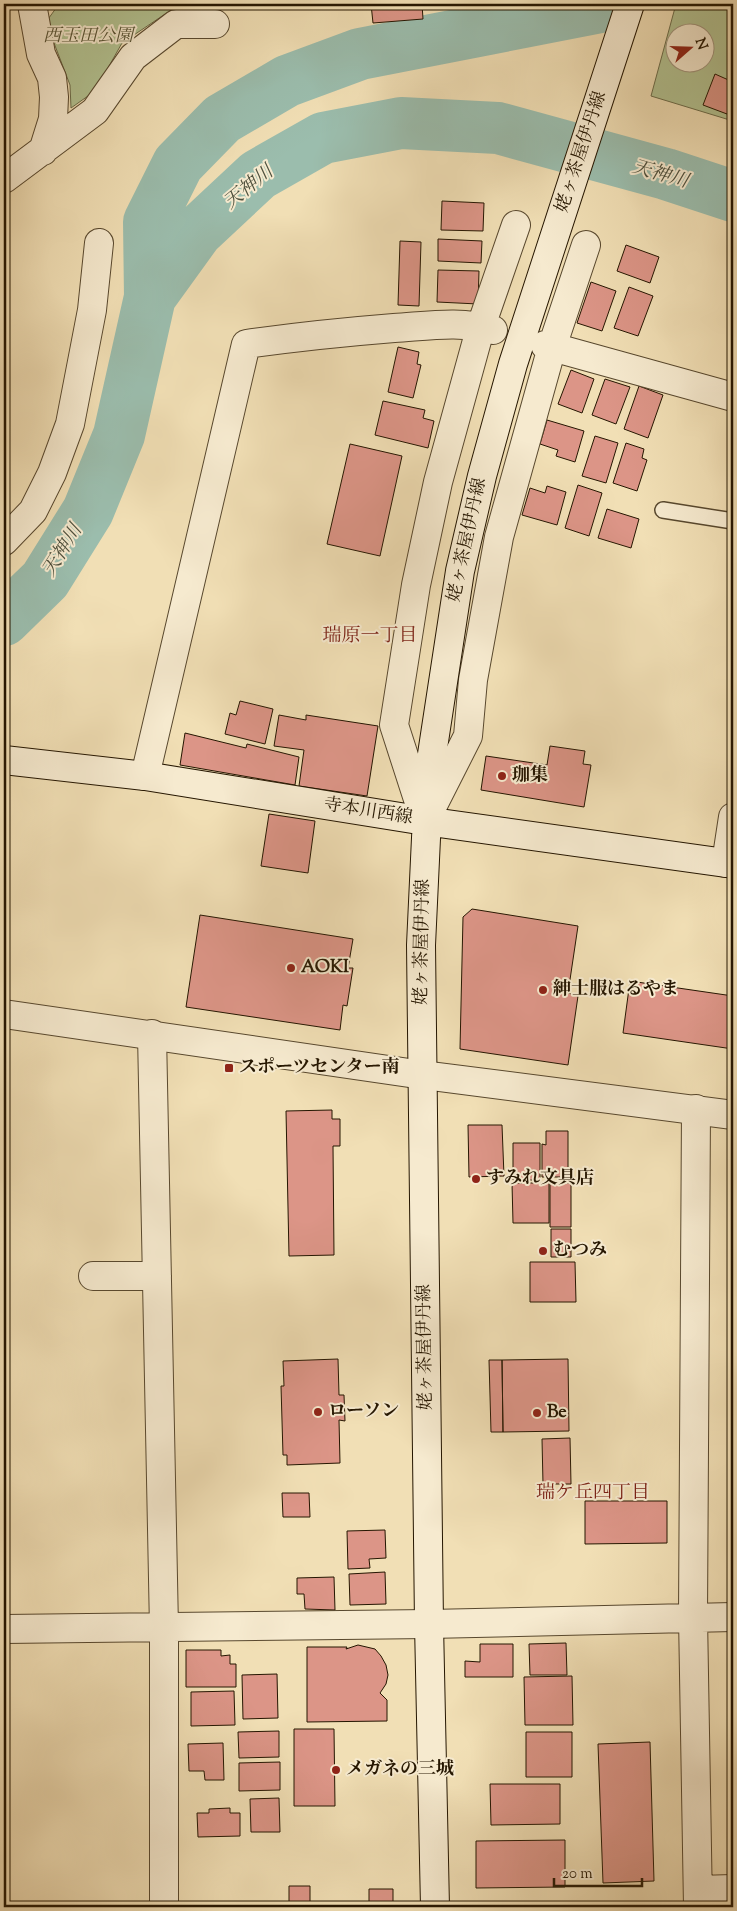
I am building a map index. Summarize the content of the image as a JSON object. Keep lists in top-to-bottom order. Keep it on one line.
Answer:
{"streets":{"street":["姥ヶ茶屋伊丹線","寺本川西線"]},"crossings":[["姥ヶ茶屋伊丹線","寺本川西線"]],"districts":["瑞原一丁目","瑞ケ丘四丁目"],"water":["天神川"],"parks":["西玉田公園"],"places":{"other":["珈集","AOKI","紳士服はるやま","すみれ文具店","むつみ","ローソン","Be","メガネの三城"],"transit":["スポーツセンター南"]},"scale_bar":"20 m","north":"right"}
